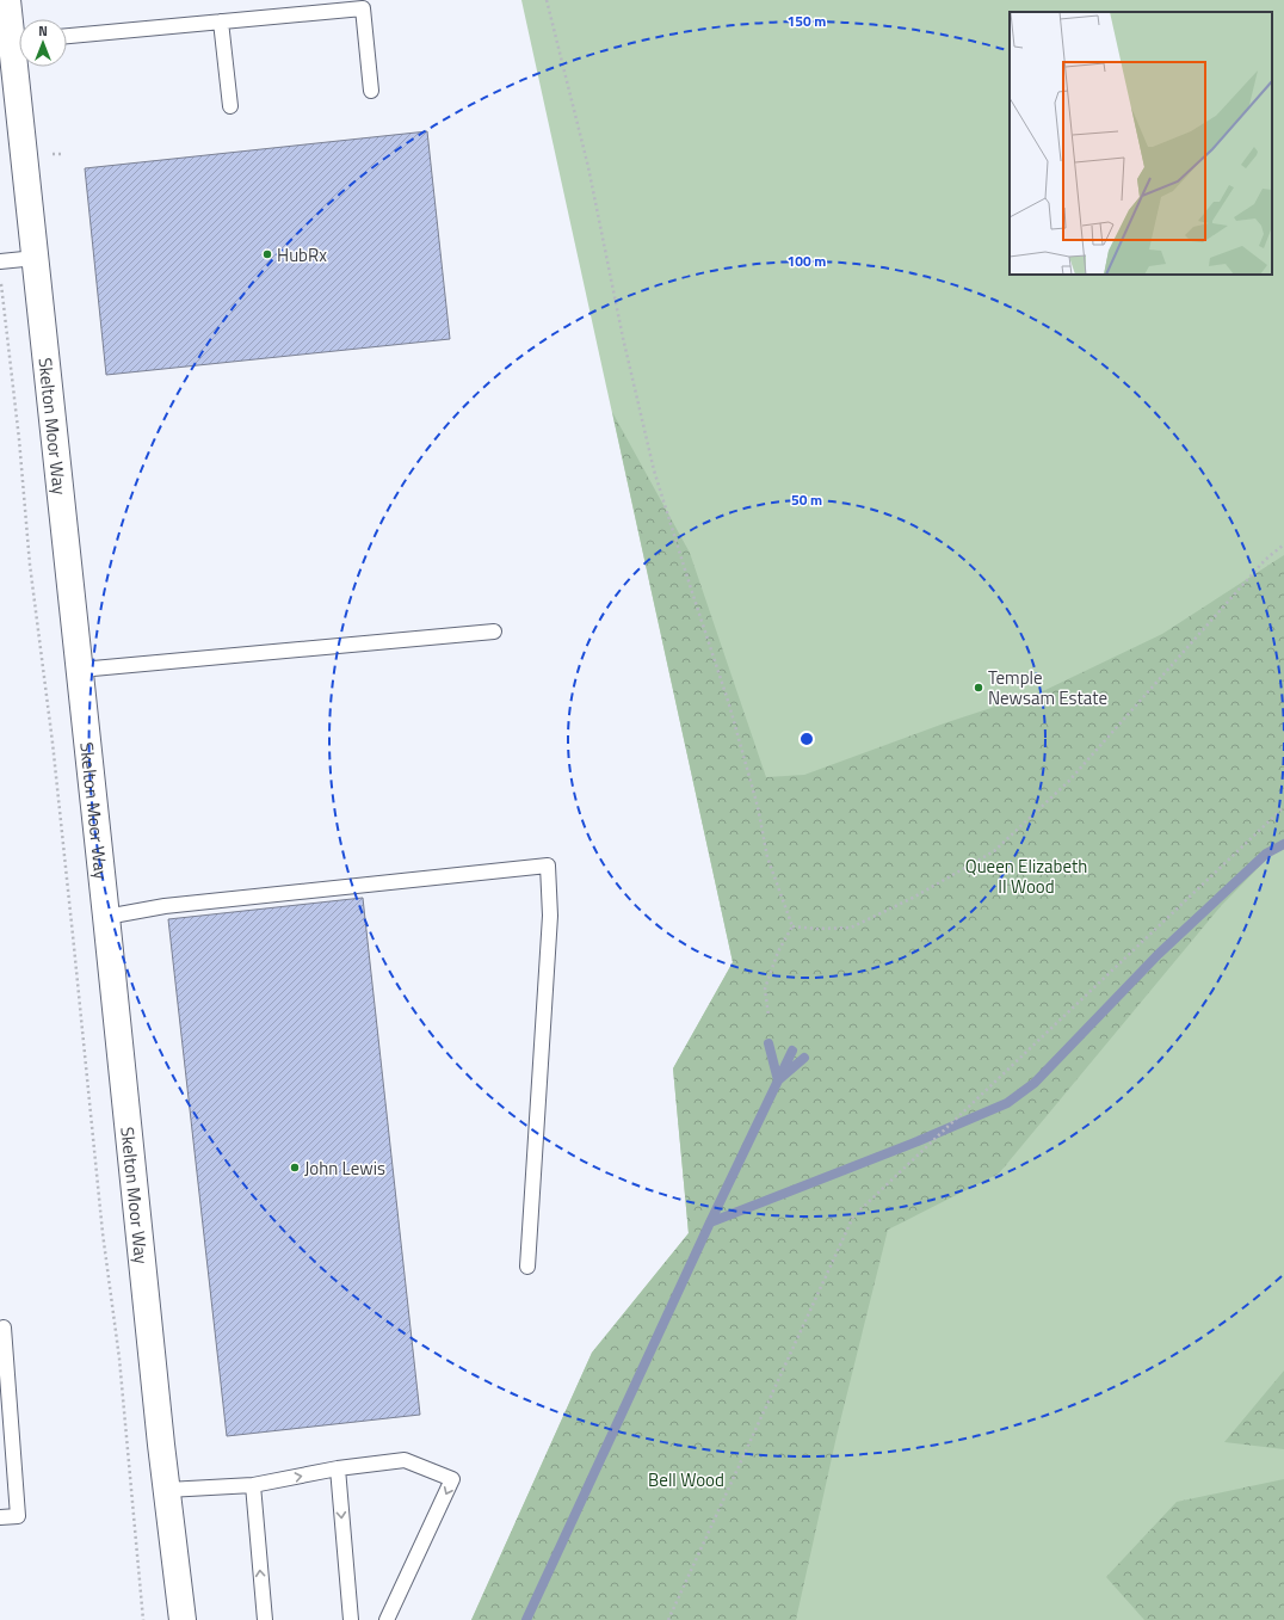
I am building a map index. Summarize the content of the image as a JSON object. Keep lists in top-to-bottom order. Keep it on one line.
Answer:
{"streets":{"street":["Skelton Moor Way"]},"parks":["Queen Elizabeth II Wood","Bell Wood"],"places":["HubRx","Temple Newsam Estate","John Lewis"],"north":"top","rings":["150 m","100 m","50 m"]}
